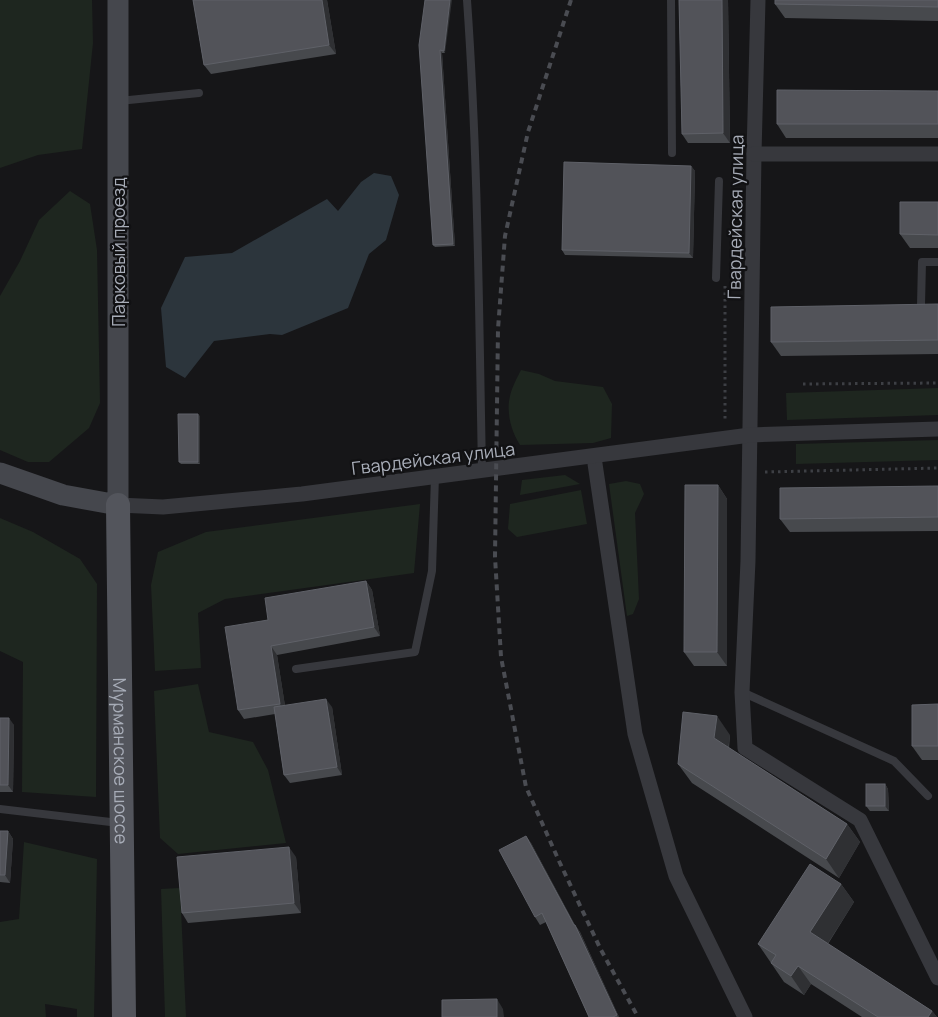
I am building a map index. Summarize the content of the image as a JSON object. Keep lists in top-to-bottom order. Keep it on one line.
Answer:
{"streets":{"main road":["Парковый проезд","Мурманское шоссе"],"street":["Гвардейская улица"]},"crossings":[["Гвардейская улица","Парковый проезд"],["Гвардейская улица","Мурманское шоссе"],["Парковый проезд","Мурманское шоссе"]]}
